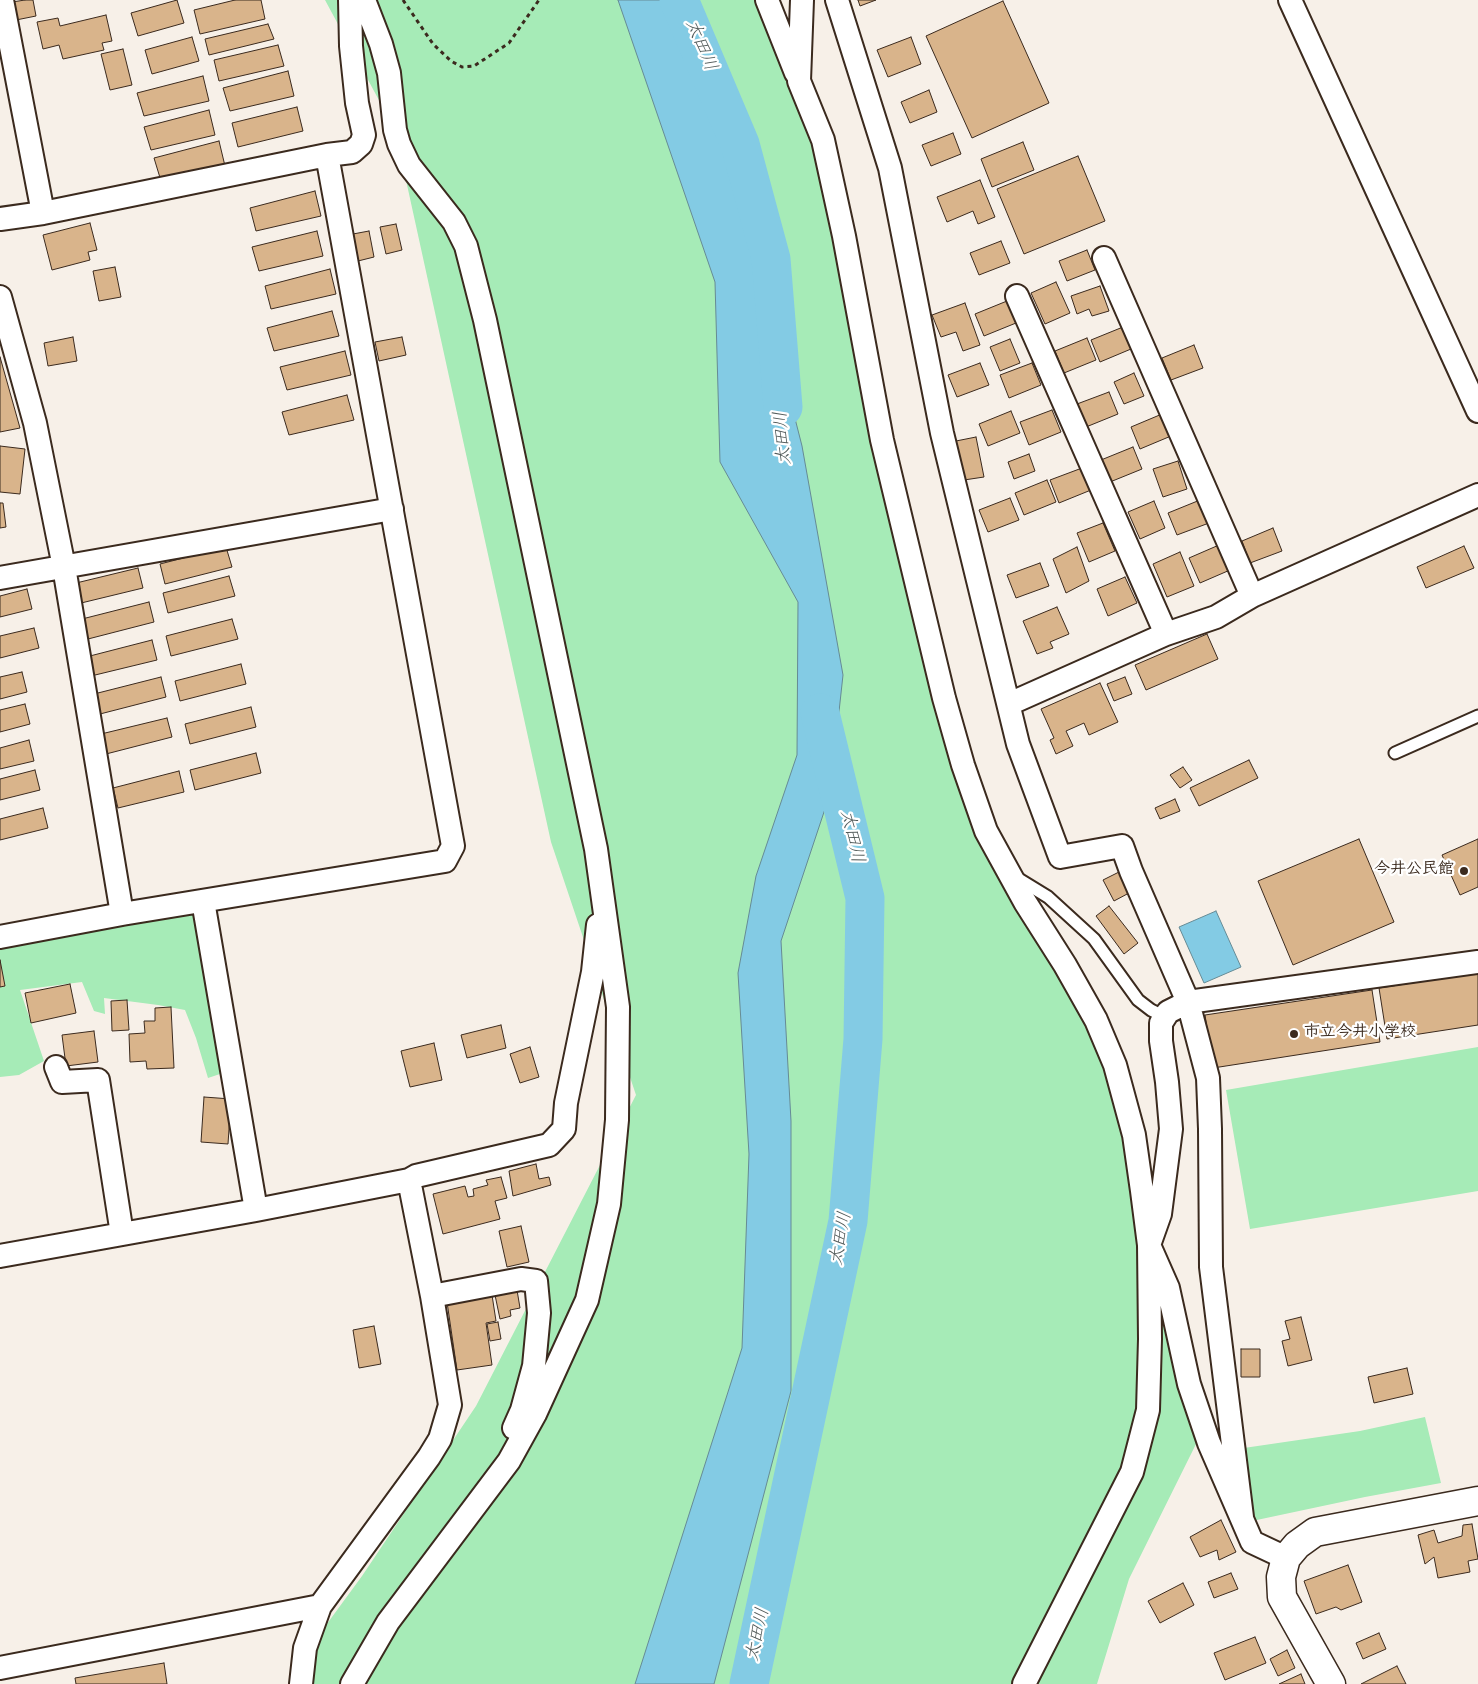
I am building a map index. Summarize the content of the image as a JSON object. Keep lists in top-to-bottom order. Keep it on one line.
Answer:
{"water":["太田川"],"places":["今井公民館","市立今井小学校"]}
